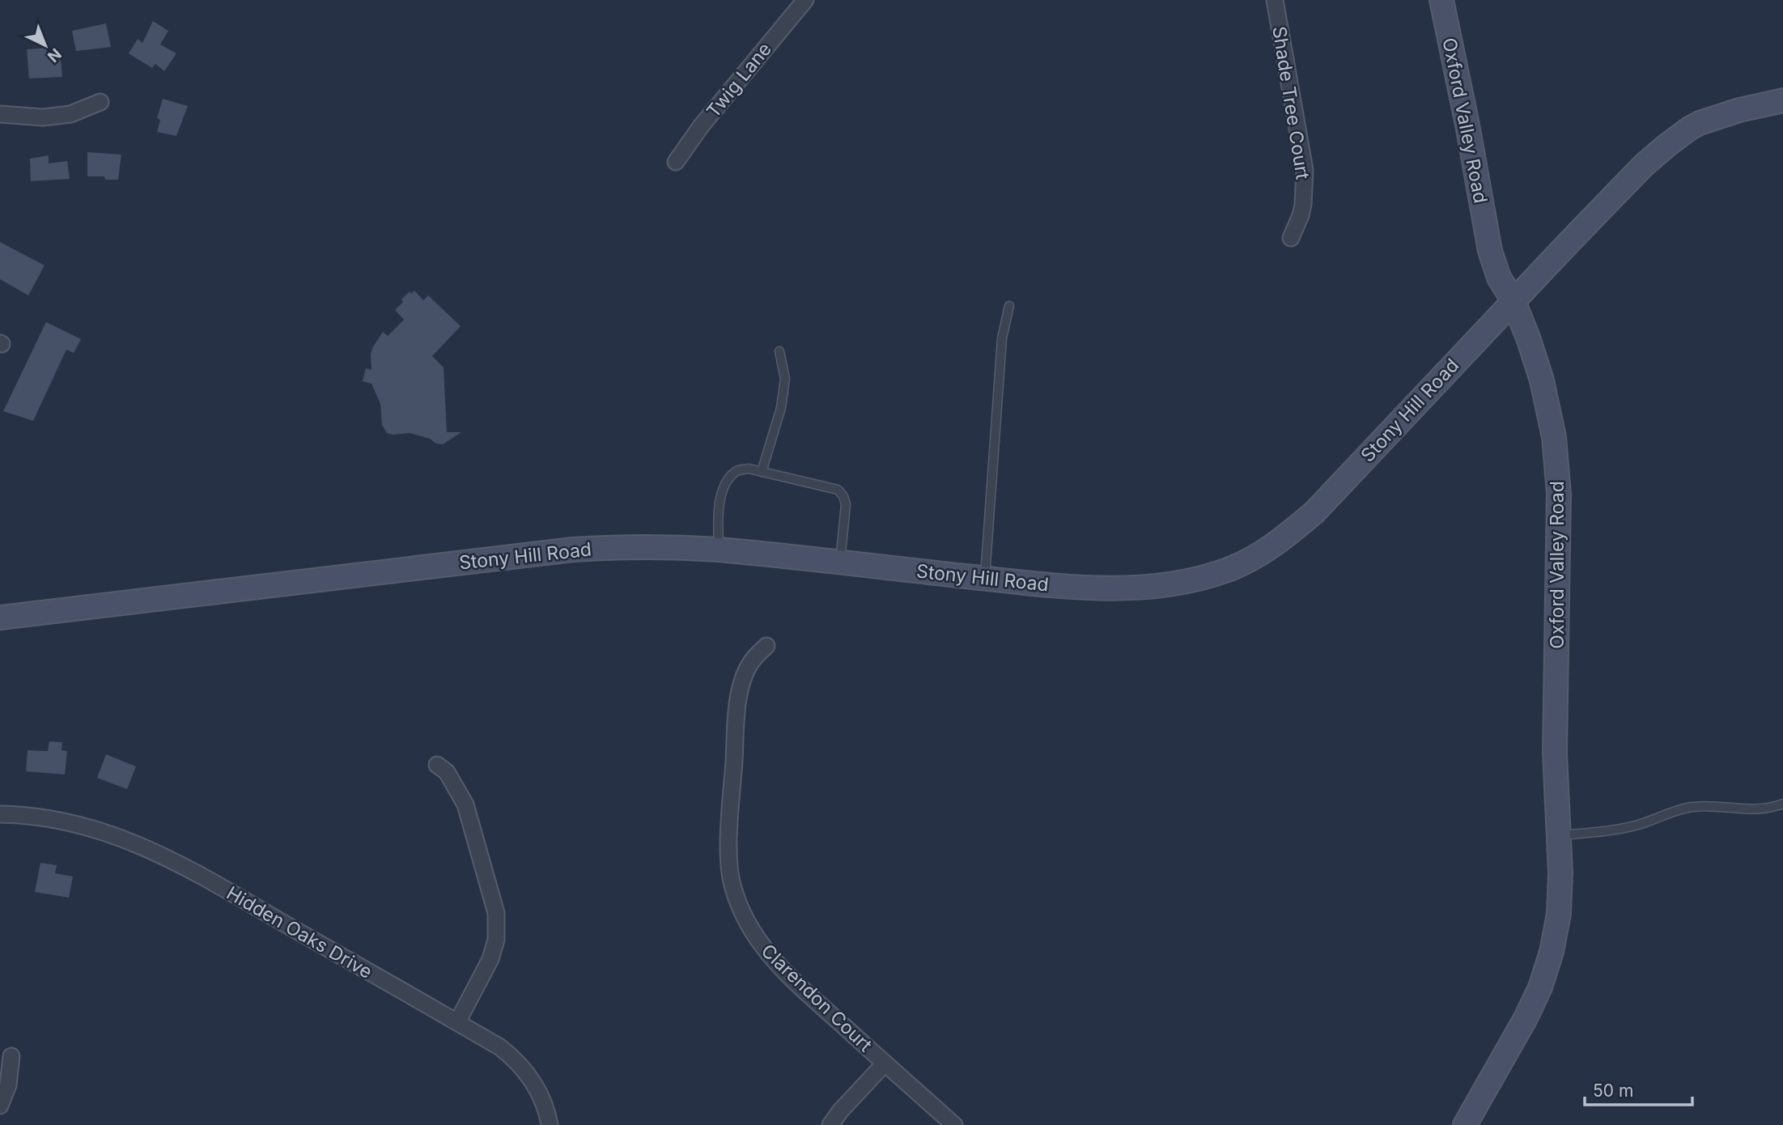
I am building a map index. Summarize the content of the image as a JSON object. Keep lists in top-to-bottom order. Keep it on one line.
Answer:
{"streets":{"street":["Twig Lane","Shade Tree Court","Oxford Valley Road","Stony Hill Road","Hidden Oaks Drive","Clarendon Court"]},"crossings":[["Oxford Valley Road","Stony Hill Road"]],"scale_bar":"50 m","north":"bottom right"}
